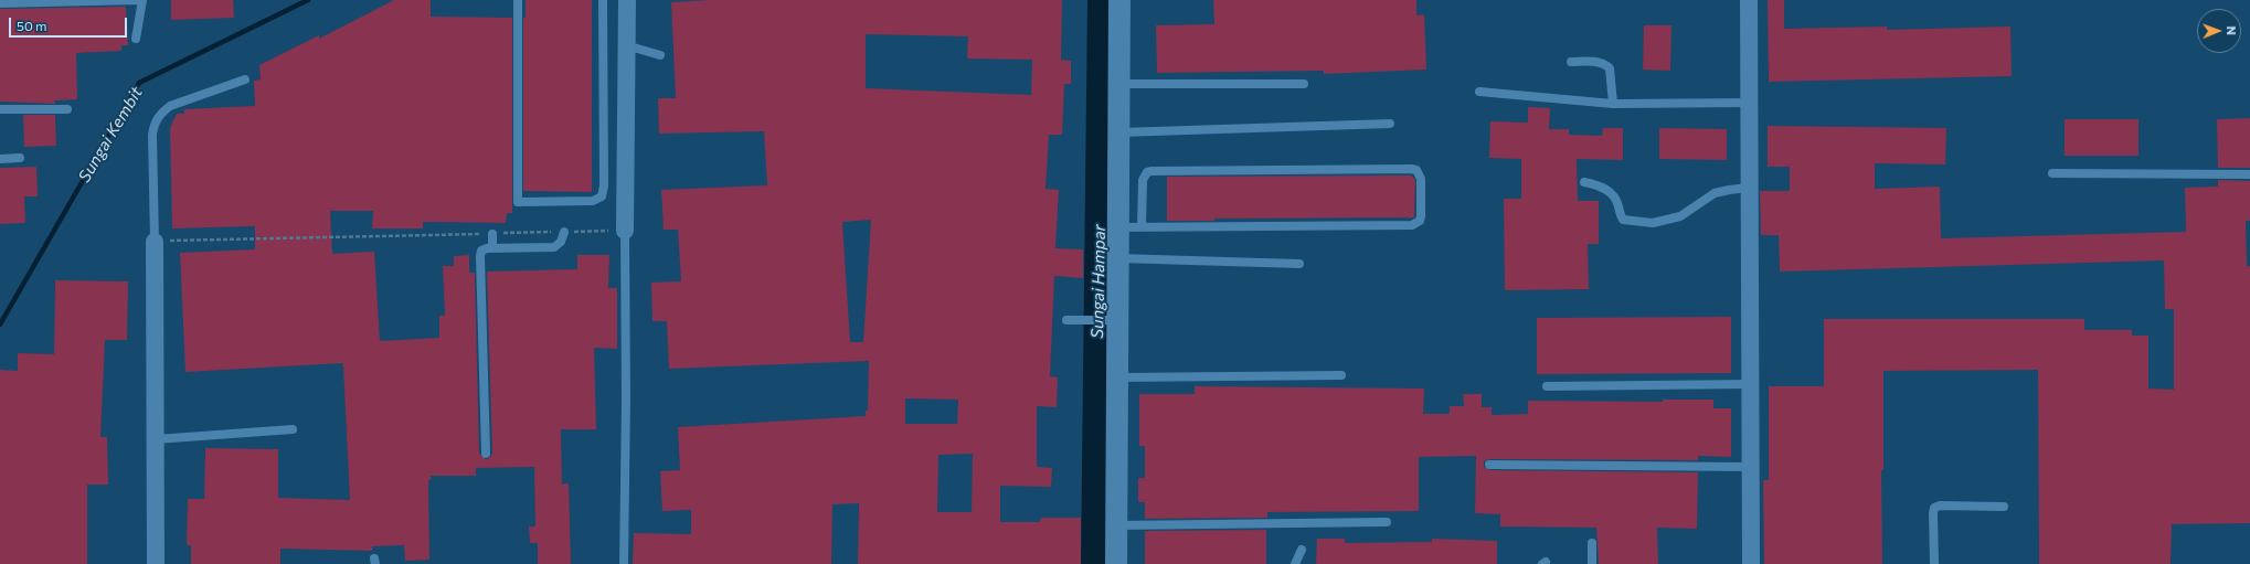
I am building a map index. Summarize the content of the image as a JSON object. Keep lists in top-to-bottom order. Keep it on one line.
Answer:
{"water":["Sungai Kembit","Sungai Hampar"],"scale_bar":"50 m","north":"right"}
